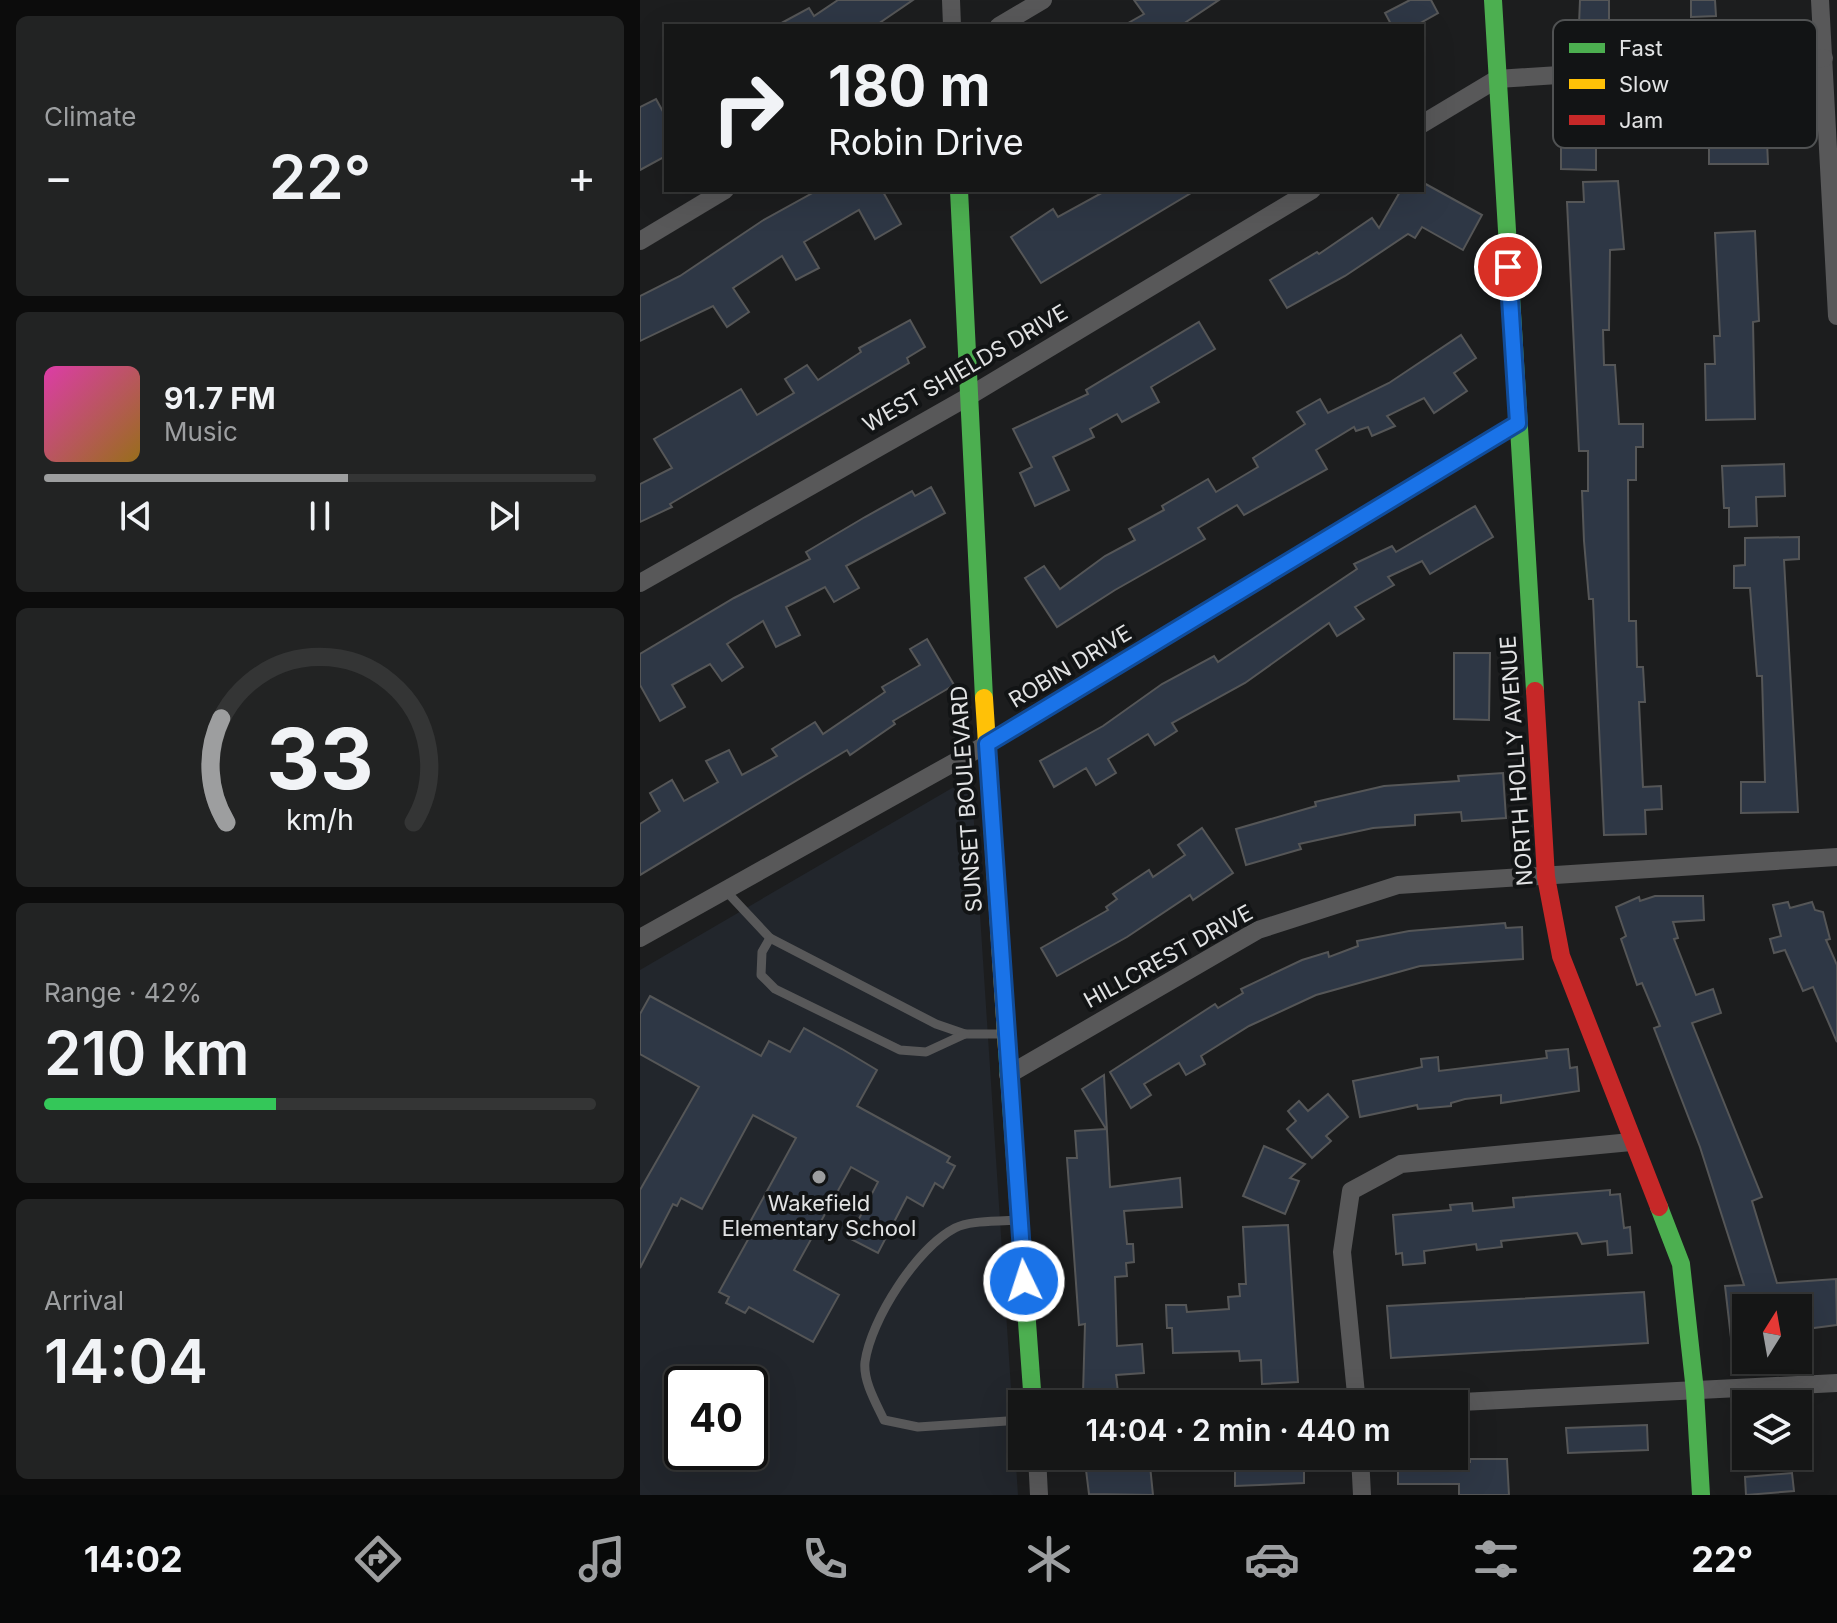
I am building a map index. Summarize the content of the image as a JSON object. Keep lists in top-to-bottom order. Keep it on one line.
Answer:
{"streets":{"street":["WEST SHIELDS DRIVE","ROBIN DRIVE","NORTH HOLLY AVENUE","SUNSET BOULEVARD","HILLCREST DRIVE"]},"crossings":[["WEST SHIELDS DRIVE","SUNSET BOULEVARD"],["ROBIN DRIVE","NORTH HOLLY AVENUE"],["ROBIN DRIVE","SUNSET BOULEVARD"],["NORTH HOLLY AVENUE","HILLCREST DRIVE"],["SUNSET BOULEVARD","HILLCREST DRIVE"]],"places":["Wakefield Elementary School"],"legend":["Fast","Slow","Jam"],"north":"top","page":{"tile":["Climate",["Range · 42%","210 km"],["Arrival","14:04"]],"turn":["180 m","Robin Drive"],"heat":["−","22°","+"],"song":["91.7 FM","Music"],"limit":"40","trip":"14:04 · 2 min · 440 m","tabs":["14:02","22°"],"gauge":["33","km/h"]}}
